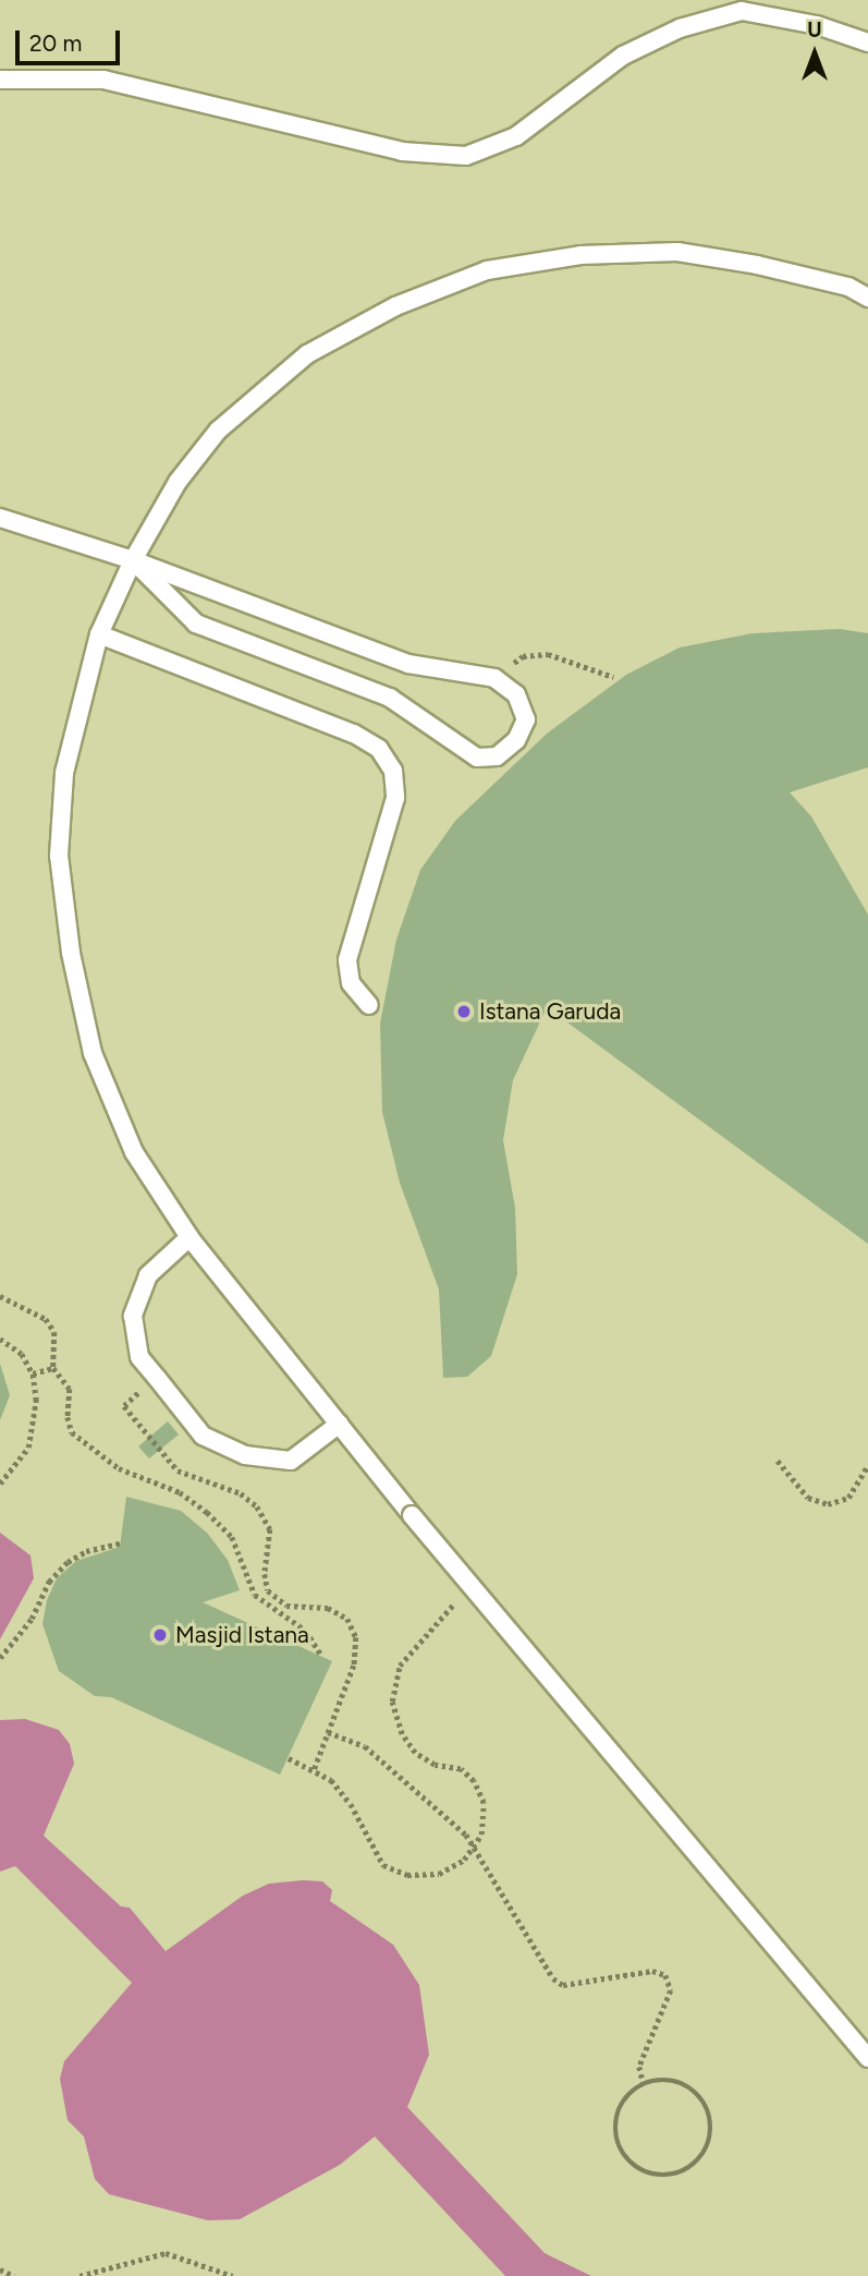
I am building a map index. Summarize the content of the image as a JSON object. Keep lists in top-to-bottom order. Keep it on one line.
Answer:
{"places":["Istana Garuda","Masjid Istana"],"scale_bar":"20 m","north":"top"}
